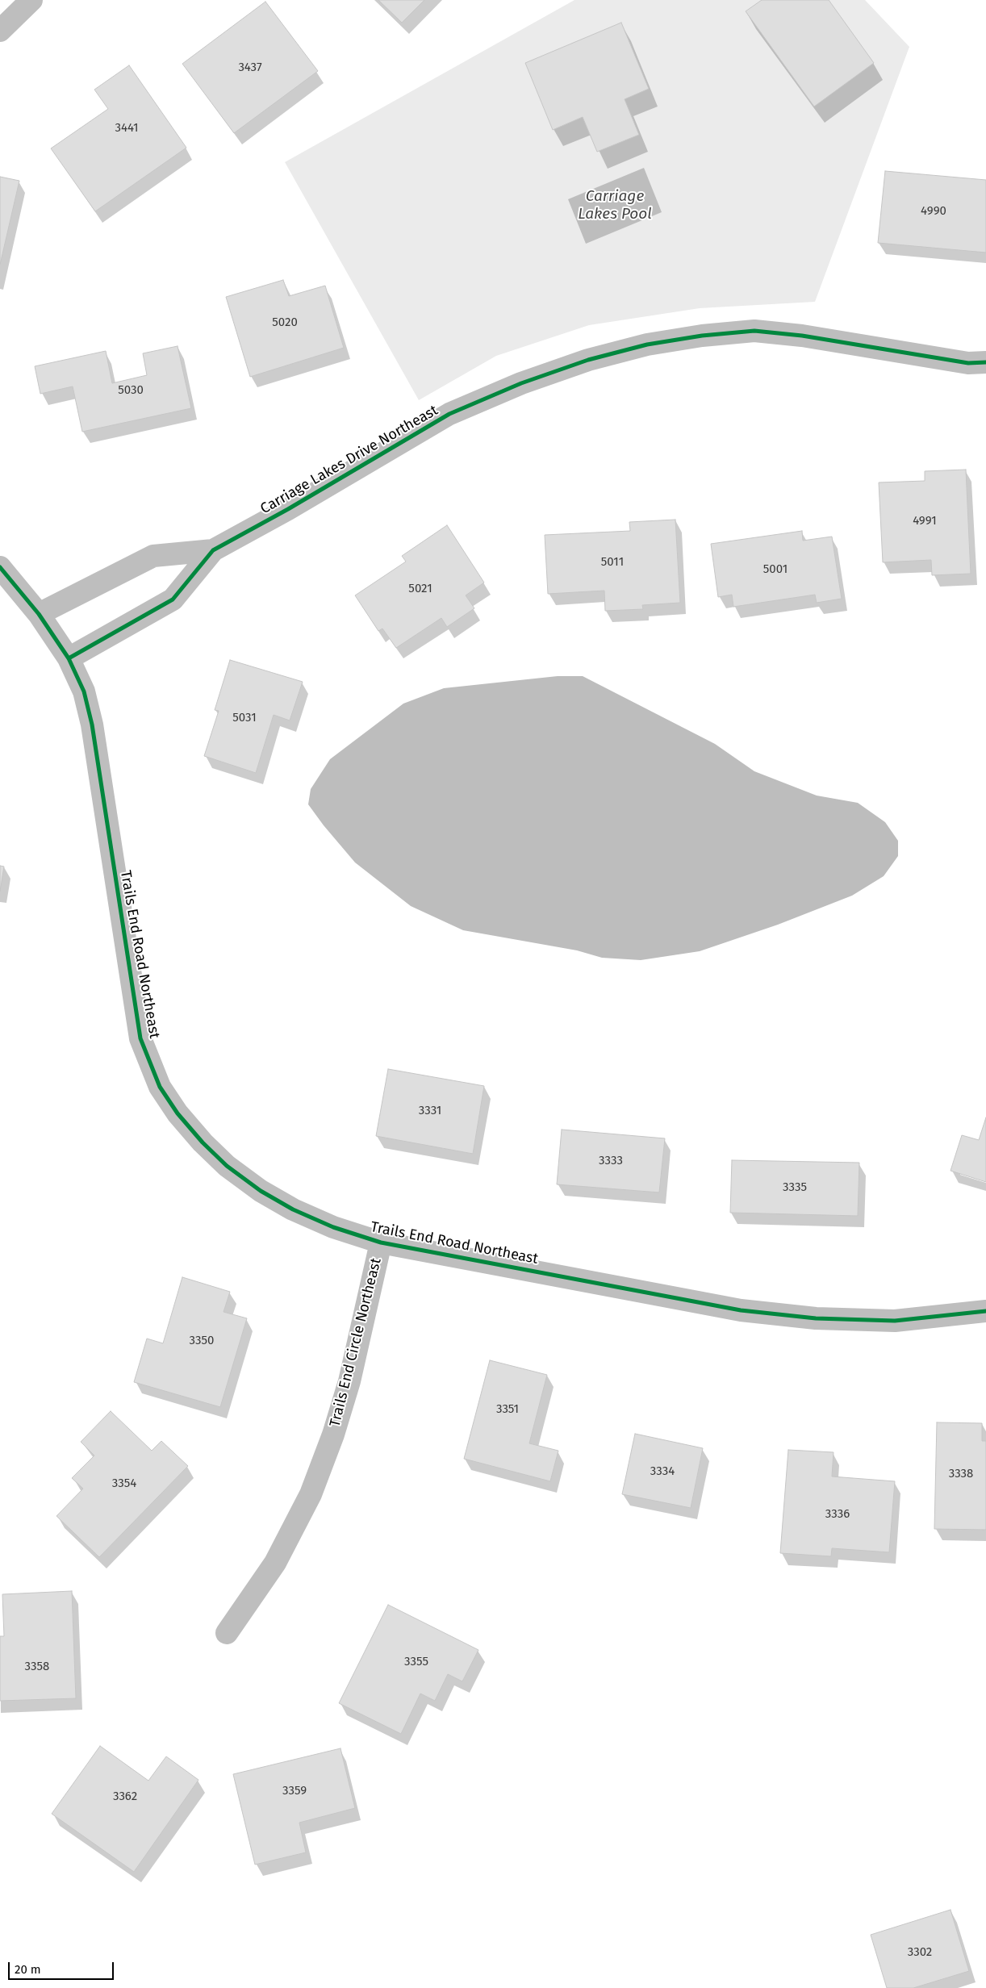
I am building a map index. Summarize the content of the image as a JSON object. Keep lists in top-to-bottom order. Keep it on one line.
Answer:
{"streets":{"street":["Carriage Lakes Drive Northeast","Trails End Road Northeast","Trails End Circle Northeast"]},"crossings":[["Carriage Lakes Drive Northeast","Trails End Road Northeast"],["Trails End Road Northeast","Trails End Circle Northeast"]],"water":["Carriage Lakes Pool"],"house_numbers":["3437","3441","4990","5020","5030","4991","5011","5001","5021","5031","3331","3333","3335","3350","3351","3334","3338","3354","3336","3355","3358","3359","3362","3302"],"scale_bar":"20 m"}
